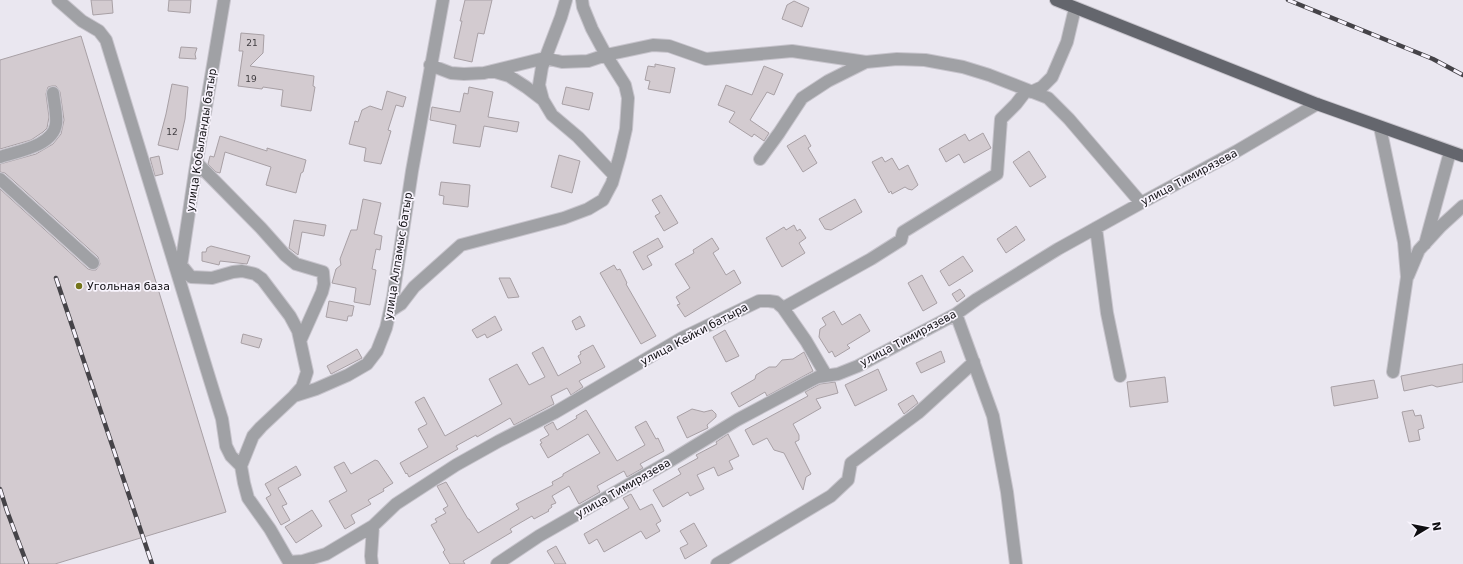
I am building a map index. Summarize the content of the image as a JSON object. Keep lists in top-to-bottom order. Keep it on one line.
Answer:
{"streets":{"street":["улица Кобыланды батыр","улица Тимирязева","улица Алпамыс батыр","улица Кейки батыра"]},"crossings":[["улица Алпамыс батыр","улица Кейки батыра"]],"places":["Угольная база"],"house_numbers":["21","19","12"],"north":"right"}
